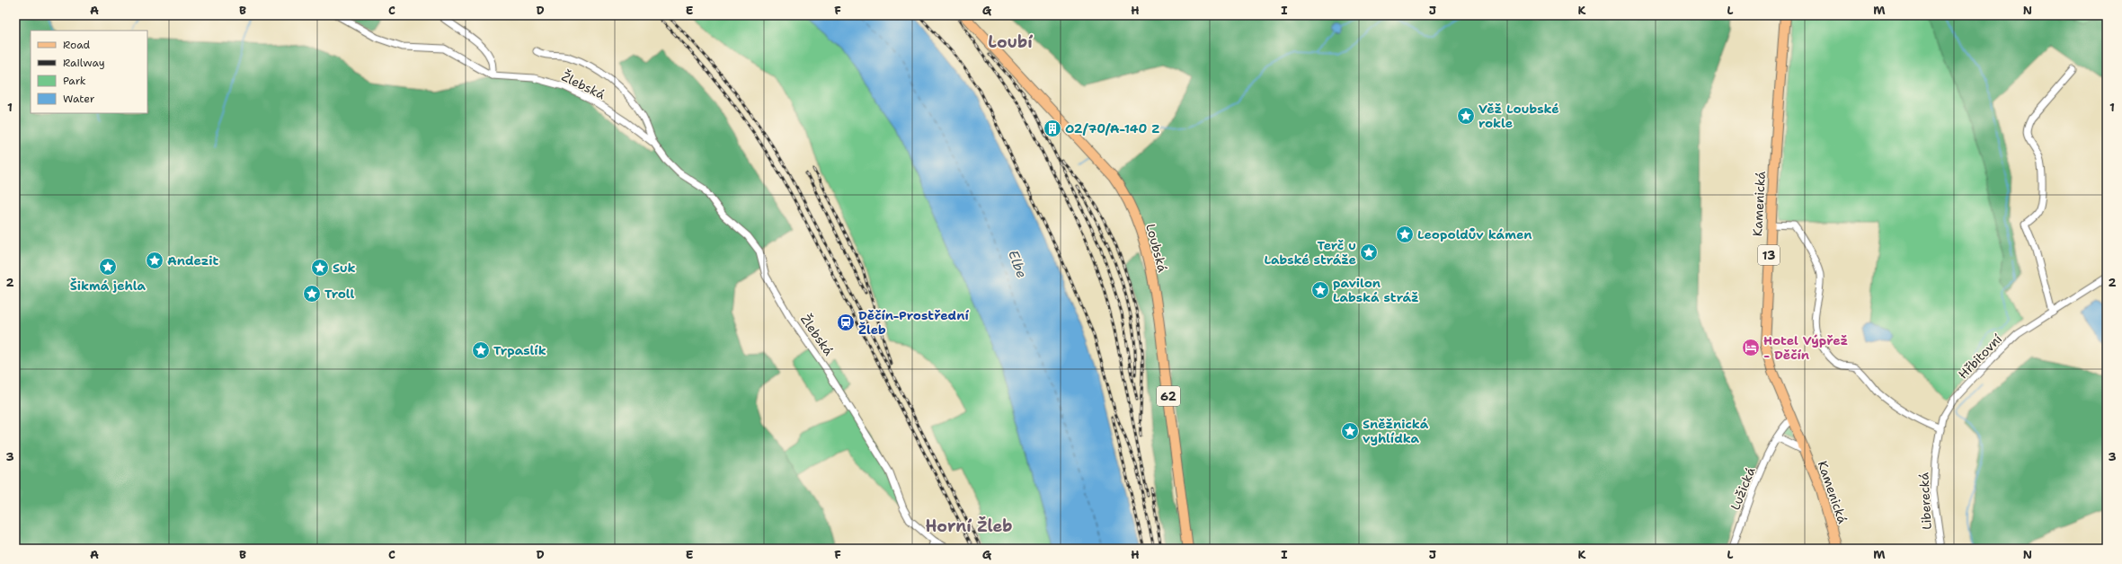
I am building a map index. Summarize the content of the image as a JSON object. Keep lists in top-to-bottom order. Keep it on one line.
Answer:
{"streets":{"main road":["Kamenická","Loubská","13","62"],"street":["Žlebská","Hřbitovní","Lužická","Liberecká"]},"crossings":[["Kamenická","Lužická"],["Hřbitovní","Liberecká"]],"districts":["Loubí","Horní Žleb"],"water":["Elbe"],"places":{"place":["Věž Loubské rokle","Leopoldův kámen","Terč u Labské stráže","Andezit","Šikmá jehla","Suk","pavilon Labská stráž","Troll","Trpaslík","Sněžnická vyhlídka"],"building":["O2/70/A-140 Z"],"station":["Děčín-Prostřední Žleb"],"hotel":["Hotel Výpřež - Děčín"]},"legend":["Road","Railway","Park","Water"],"grid":{"columns":["A","B","C","D","E","F","G","H","I","J","K","L","M","N"],"rows":["1","2","3"]}}
